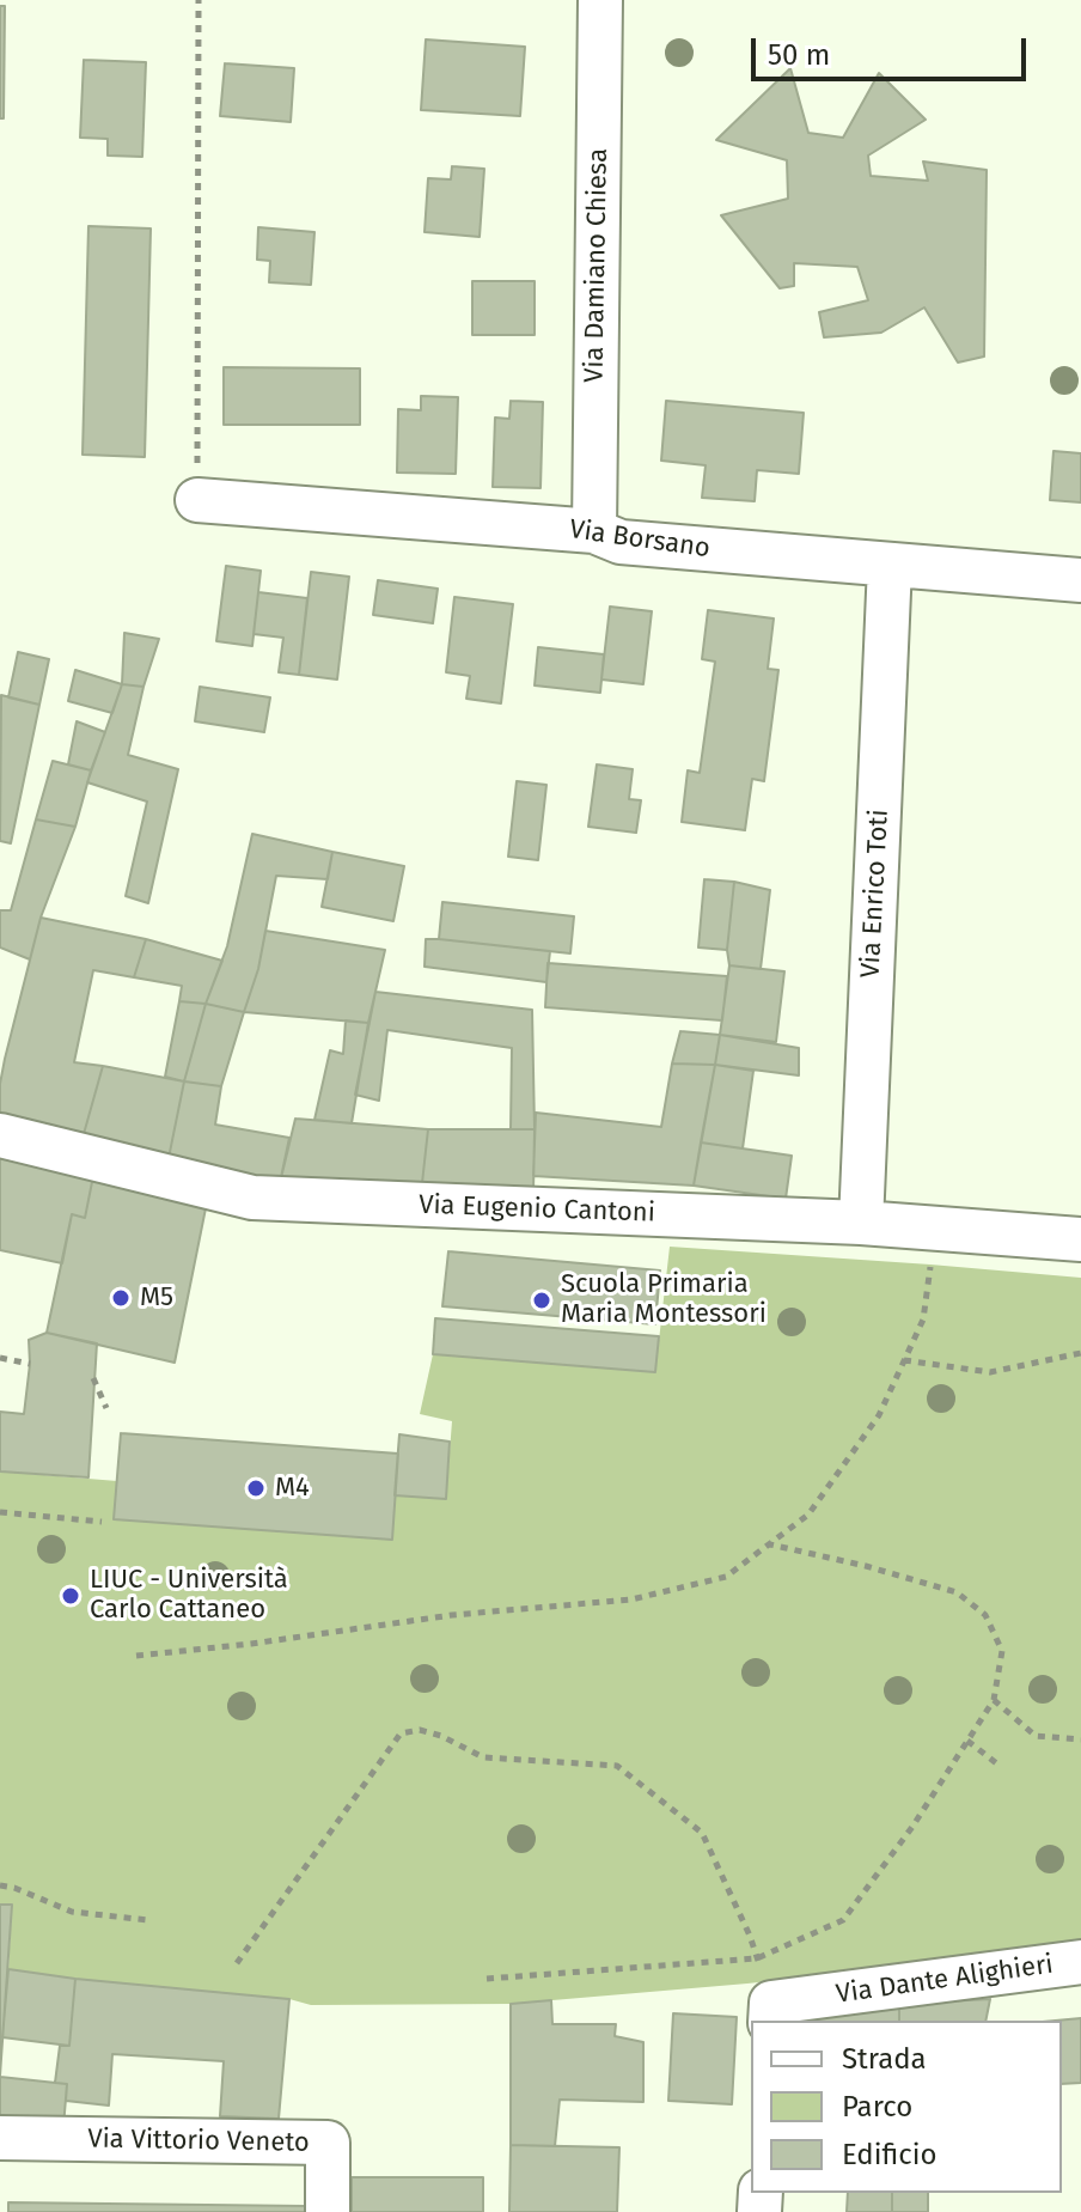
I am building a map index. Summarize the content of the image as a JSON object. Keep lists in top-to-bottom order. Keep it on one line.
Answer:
{"streets":{"street":["Via Damiano Chiesa","Via Borsano","Via Enrico Toti","Via Eugenio Cantoni","Via Dante Alighieri","Via Vittorio Veneto"]},"crossings":[["Via Damiano Chiesa","Via Borsano"],["Via Borsano","Via Enrico Toti"],["Via Enrico Toti","Via Eugenio Cantoni"]],"places":["M5","Scuola Primaria Maria Montessori","M4","LIUC - Università Carlo Cattaneo"],"legend":["Strada","Parco","Edificio"],"scale_bar":"50 m"}
